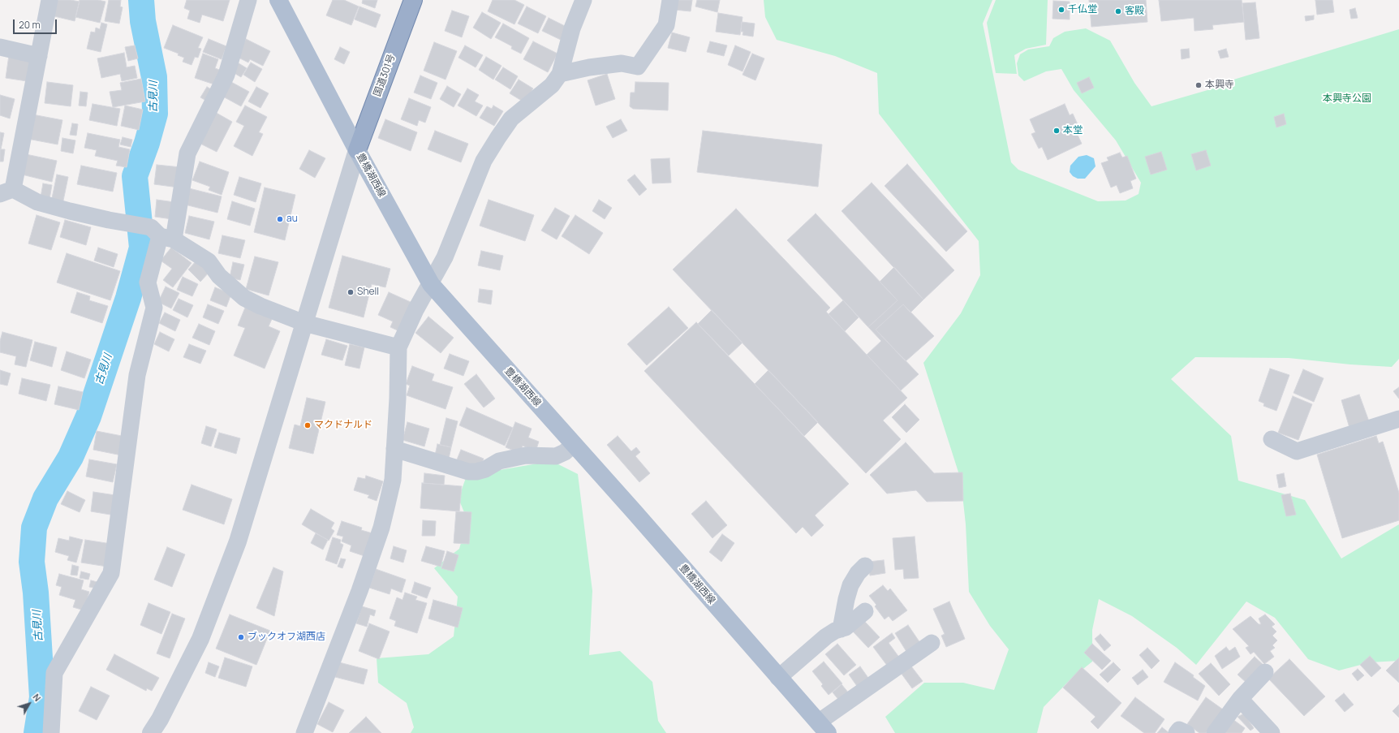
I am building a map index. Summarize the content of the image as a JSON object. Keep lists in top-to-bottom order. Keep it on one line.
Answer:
{"streets":{"highway":["国道301号"],"main road":["豊橋湖西線"]},"crossings":[["国道301号","豊橋湖西線"]],"water":["古見川"],"parks":["本興寺公園"],"places":["千仏堂","客殿","本興寺","本堂","au","Shell","マクドナルド","ブックオフ湖西店"],"scale_bar":"20 m","north":"top right"}
